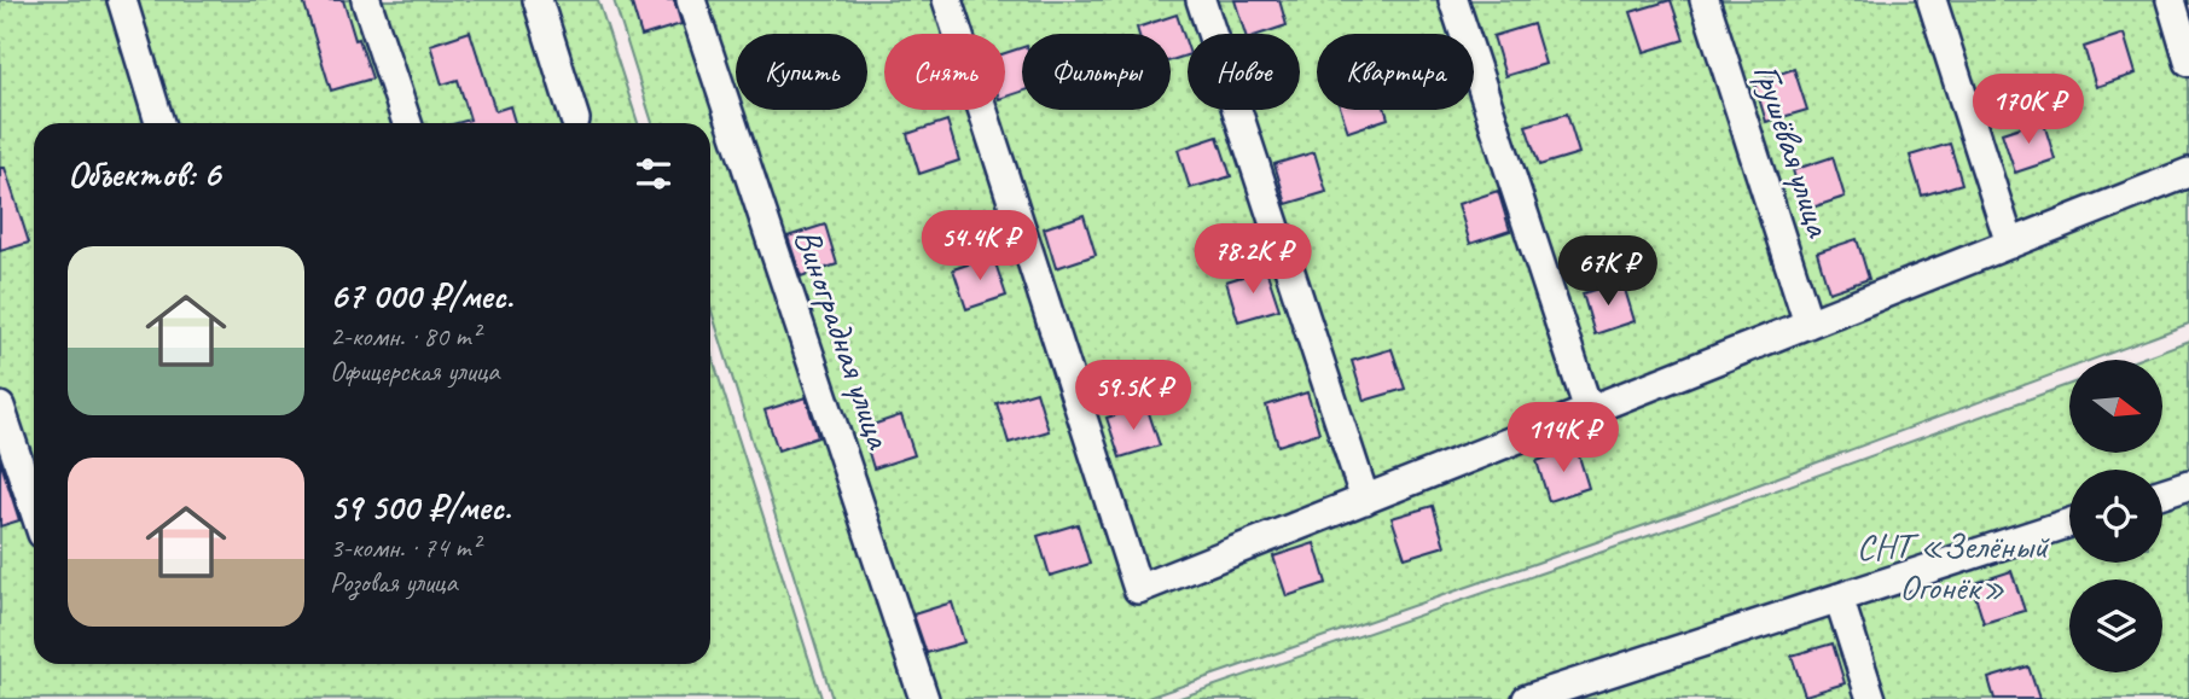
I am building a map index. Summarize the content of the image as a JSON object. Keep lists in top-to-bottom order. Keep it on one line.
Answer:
{"streets":{"street":["Грушёвая улица","Виноградная улица"]},"parks":["СНТ «Зелёный Огонёк»"],"north":"right","page":{"chip":["Купить","Снять","Фильтры","Новое","Квартира"],"price":["170K ₽","54.4K ₽","78.2K ₽","67K ₽","59.5K ₽","114K ₽"],"heading":"Объектов: 6","list":[{"name":"67 000 ₽/мес.","note":"2-комн. · 80 m² · Офицерская улица"},{"name":"59 500 ₽/мес.","note":"3-комн. · 74 m² · Розовая улица"}]}}
